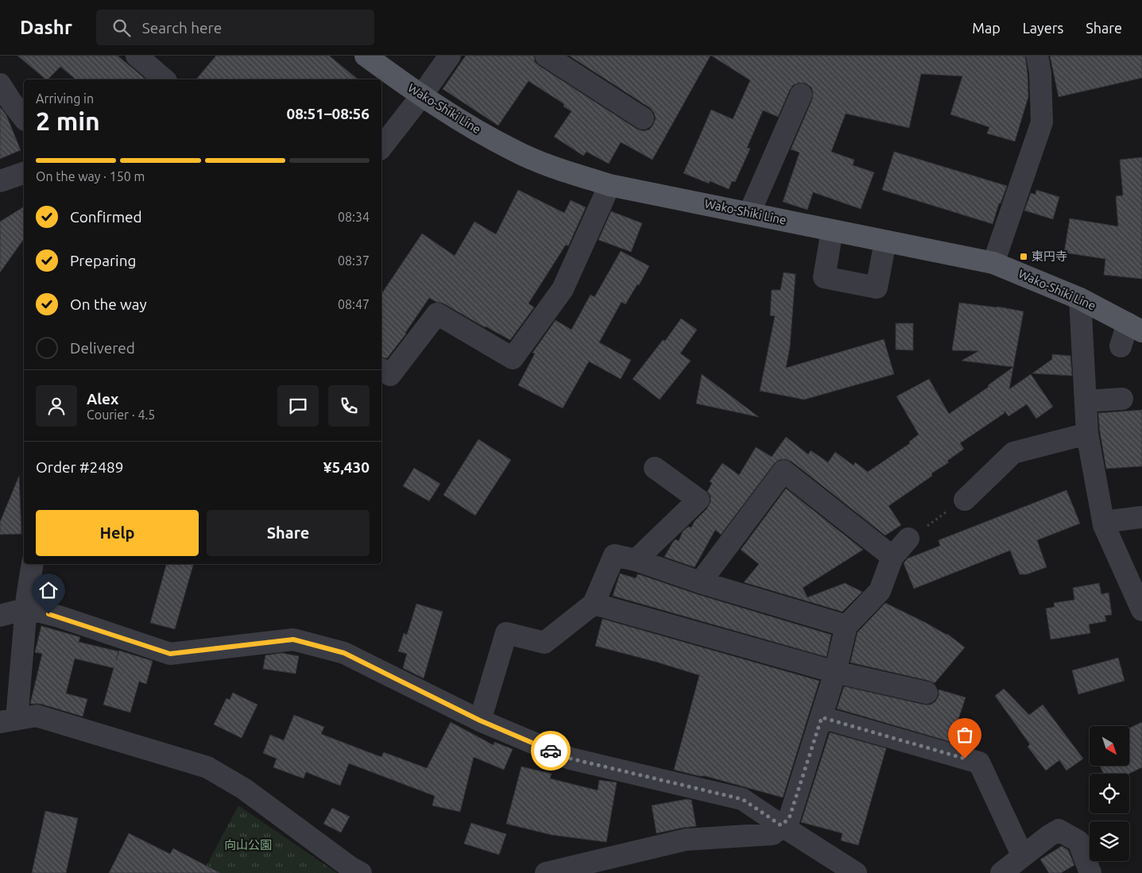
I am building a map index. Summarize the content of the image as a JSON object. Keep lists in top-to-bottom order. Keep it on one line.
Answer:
{"streets":{"main road":["Wako-Shiki Line"]},"parks":["向山公園"],"places":{"transit":["東円寺"]},"north":"bottom right","page":{"header":"Dashr","search":"Search here","nav":["Map","Layers","Share"],"heading":["2 min","Arriving in","08:51–08:56"],"panel":["Alex","Courier · 4.5","Order #2489","¥5,430"],"bar":"On the way · 150 m","list":[["Confirmed","08:34"],["Preparing","08:37"],["On the way","08:47"],"Delivered"],"buttons":["Help","Share"]}}
